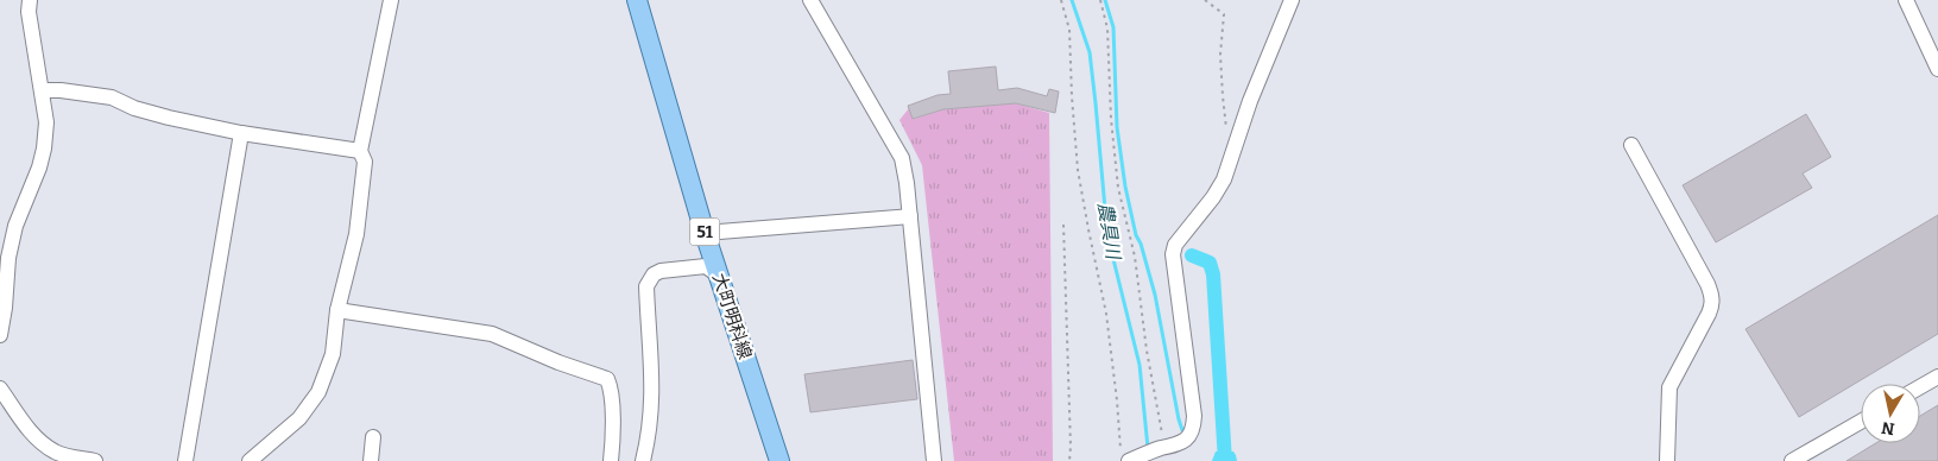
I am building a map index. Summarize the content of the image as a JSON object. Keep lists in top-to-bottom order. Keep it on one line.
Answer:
{"streets":{"main road":["51","大町明科線"]},"water":["農具川"],"north":"bottom"}
